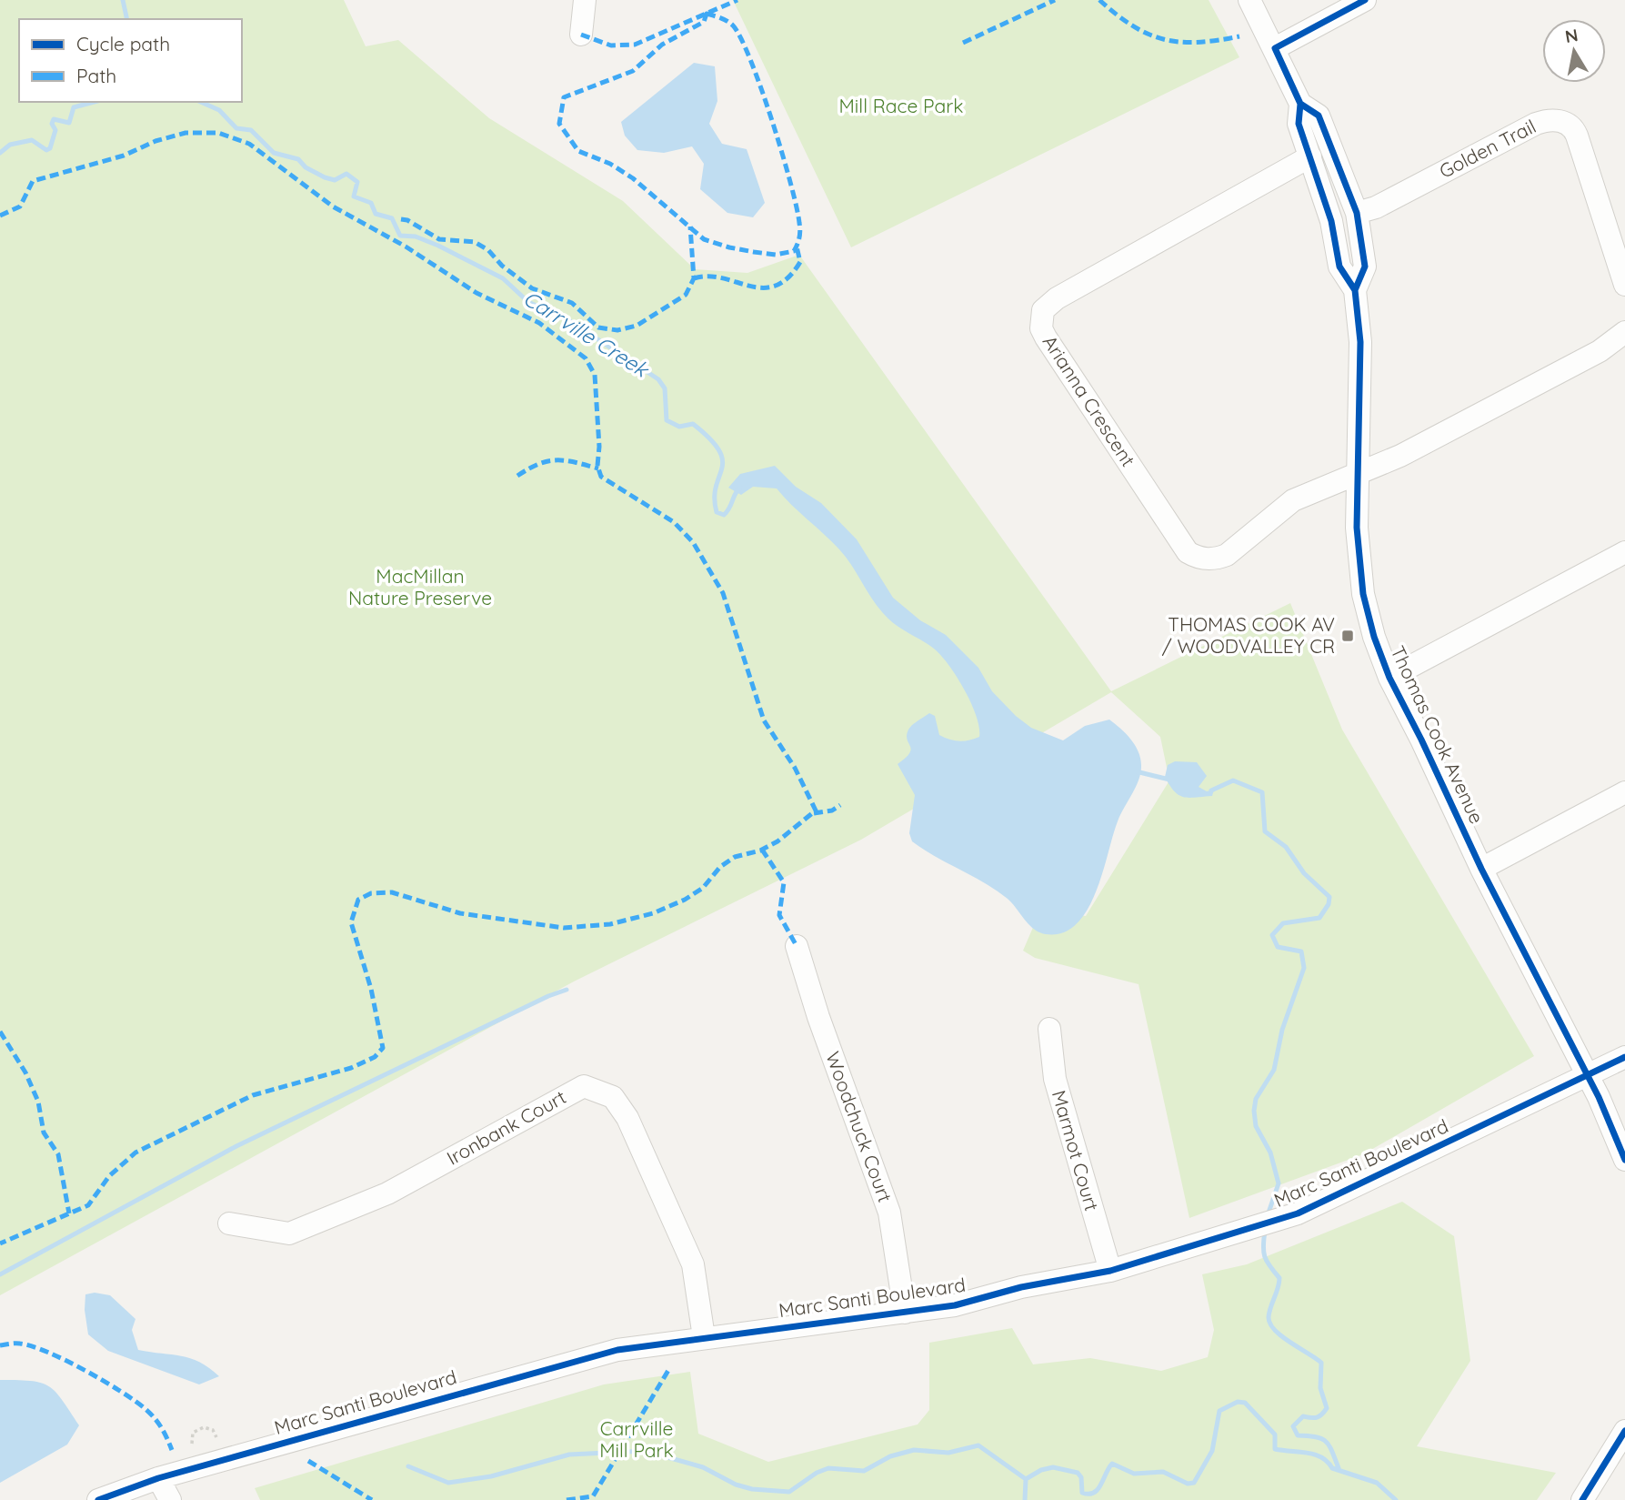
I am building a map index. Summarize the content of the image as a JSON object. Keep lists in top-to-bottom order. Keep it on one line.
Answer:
{"streets":{"street":["Golden Trail","Arianna Crescent","Thomas Cook Avenue","Woodchuck Court","Ironbank Court","Marmot Court","Marc Santi Boulevard"]},"crossings":[["Golden Trail","Thomas Cook Avenue"],["Arianna Crescent","Thomas Cook Avenue"],["Thomas Cook Avenue","Marc Santi Boulevard"],["Woodchuck Court","Marc Santi Boulevard"],["Ironbank Court","Marc Santi Boulevard"],["Marmot Court","Marc Santi Boulevard"]],"water":["Carrville Creek"],"parks":["Mill Race Park","MacMillan Nature Preserve","Carrville Mill Park"],"places":{"transit":["THOMAS COOK AV / WOODVALLEY CR"]},"legend":["Cycle path","Path"],"north":"top"}
